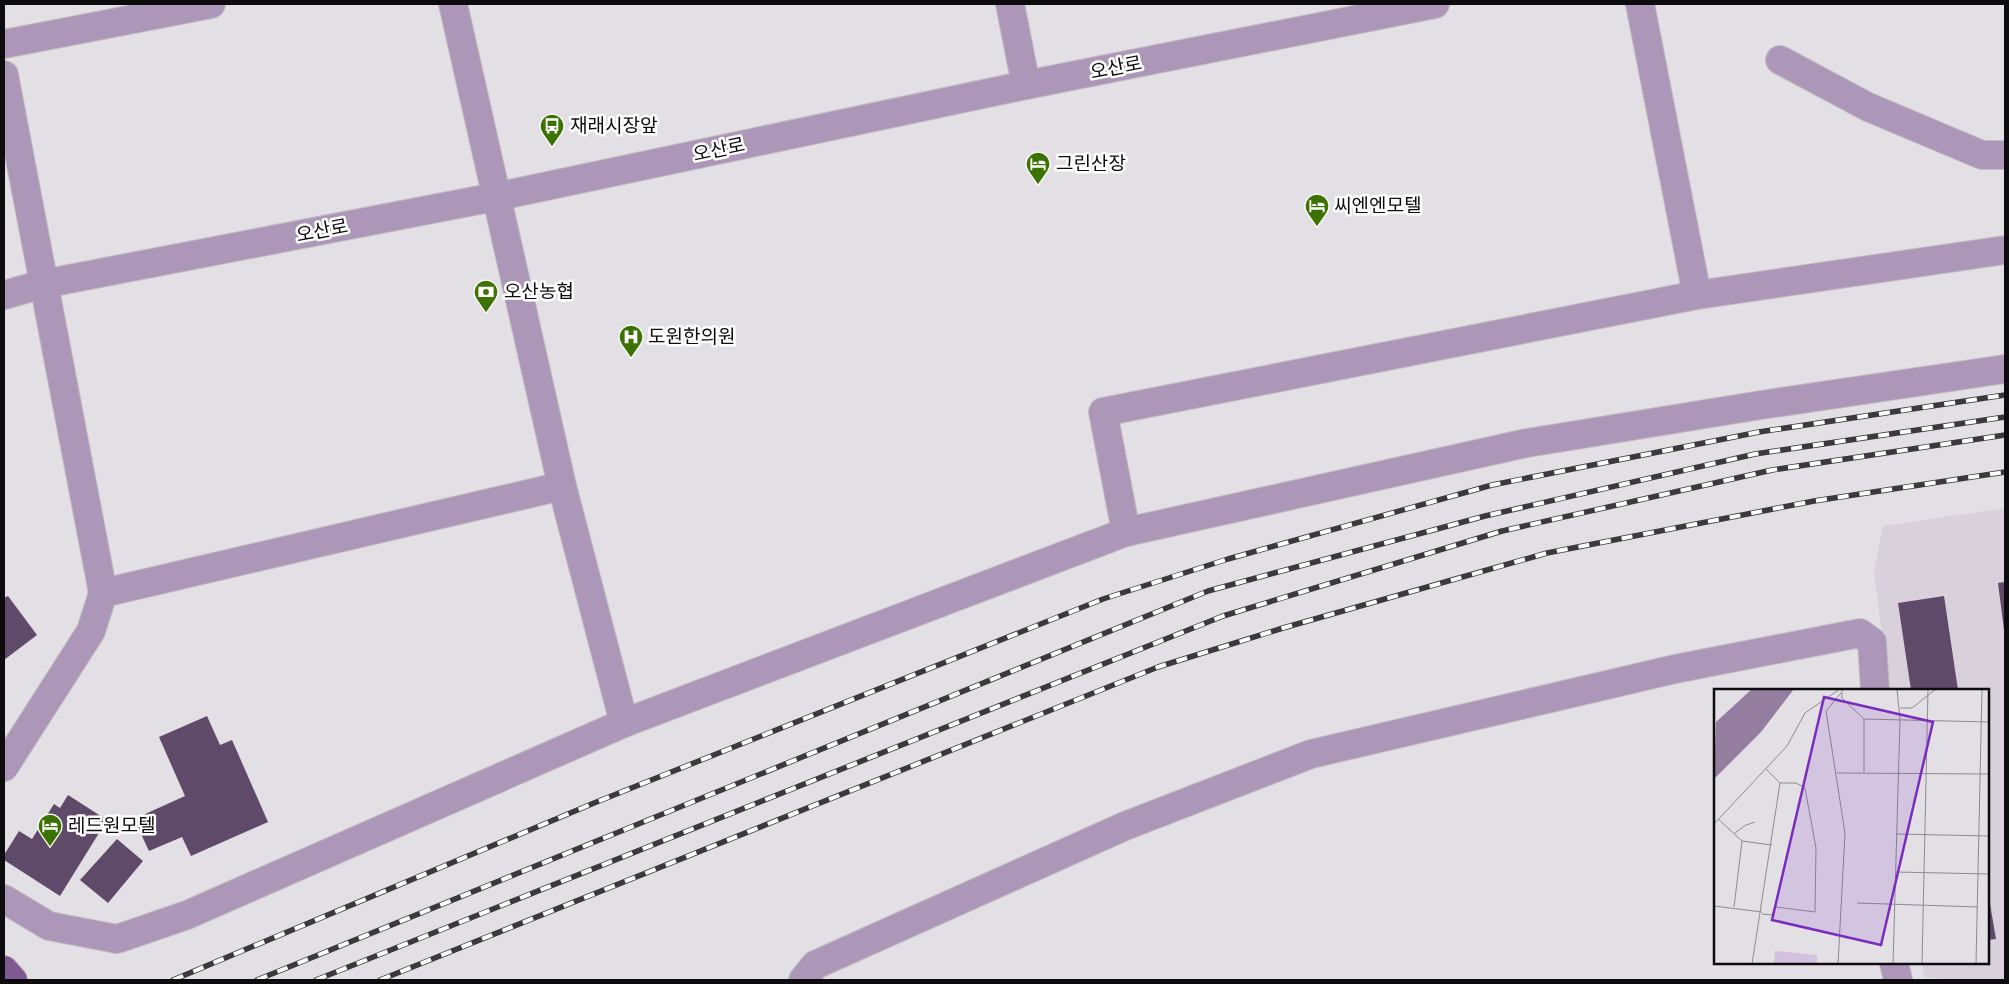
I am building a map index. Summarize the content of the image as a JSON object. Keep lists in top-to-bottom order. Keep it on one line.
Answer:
{"streets":{"street":["오산로"]},"places":{"bus stop":["재래시장앞"],"hotel":["그린산장","씨엔엔모텔","레드원모텔"],"bank":["오산농협"],"hospital":["도원한의원"]}}
